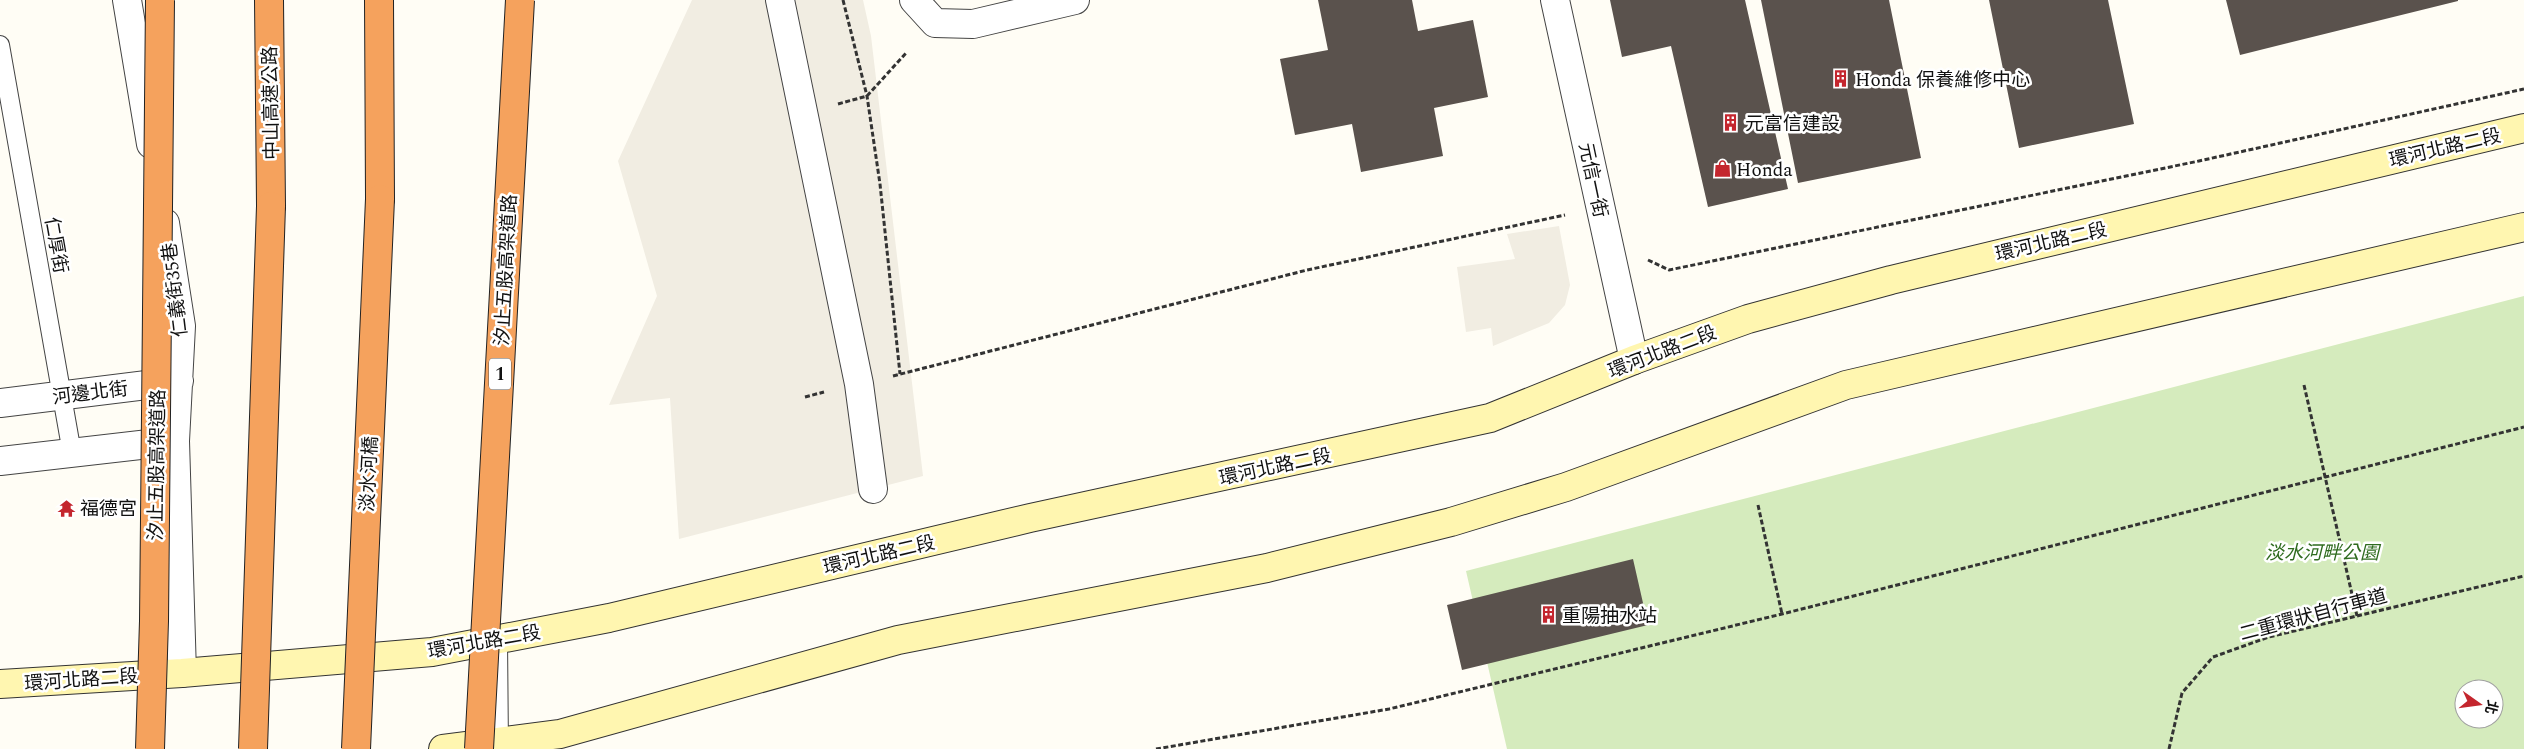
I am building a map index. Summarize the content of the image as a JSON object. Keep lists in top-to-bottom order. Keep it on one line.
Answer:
{"streets":{"highway":["中山高速公路","汐止五股高架道路","1","淡水河橋"],"main road":["環河北路二段"],"street":["元信一街","仁義街35巷","河邊北街"],"lane":["仁厚街"],"path":["二重環狀自行車道"]},"crossings":[["環河北路二段","元信一街"],["環河北路二段","仁義街35巷"],["仁厚街","河邊北街"],["仁義街35巷","河邊北街"]],"parks":["淡水河畔公園"],"places":{"building":["Honda 保養維修中心","元富信建設","重陽抽水站"],"shop":["Honda"],"temple":["福德宮"]},"north":"right"}
